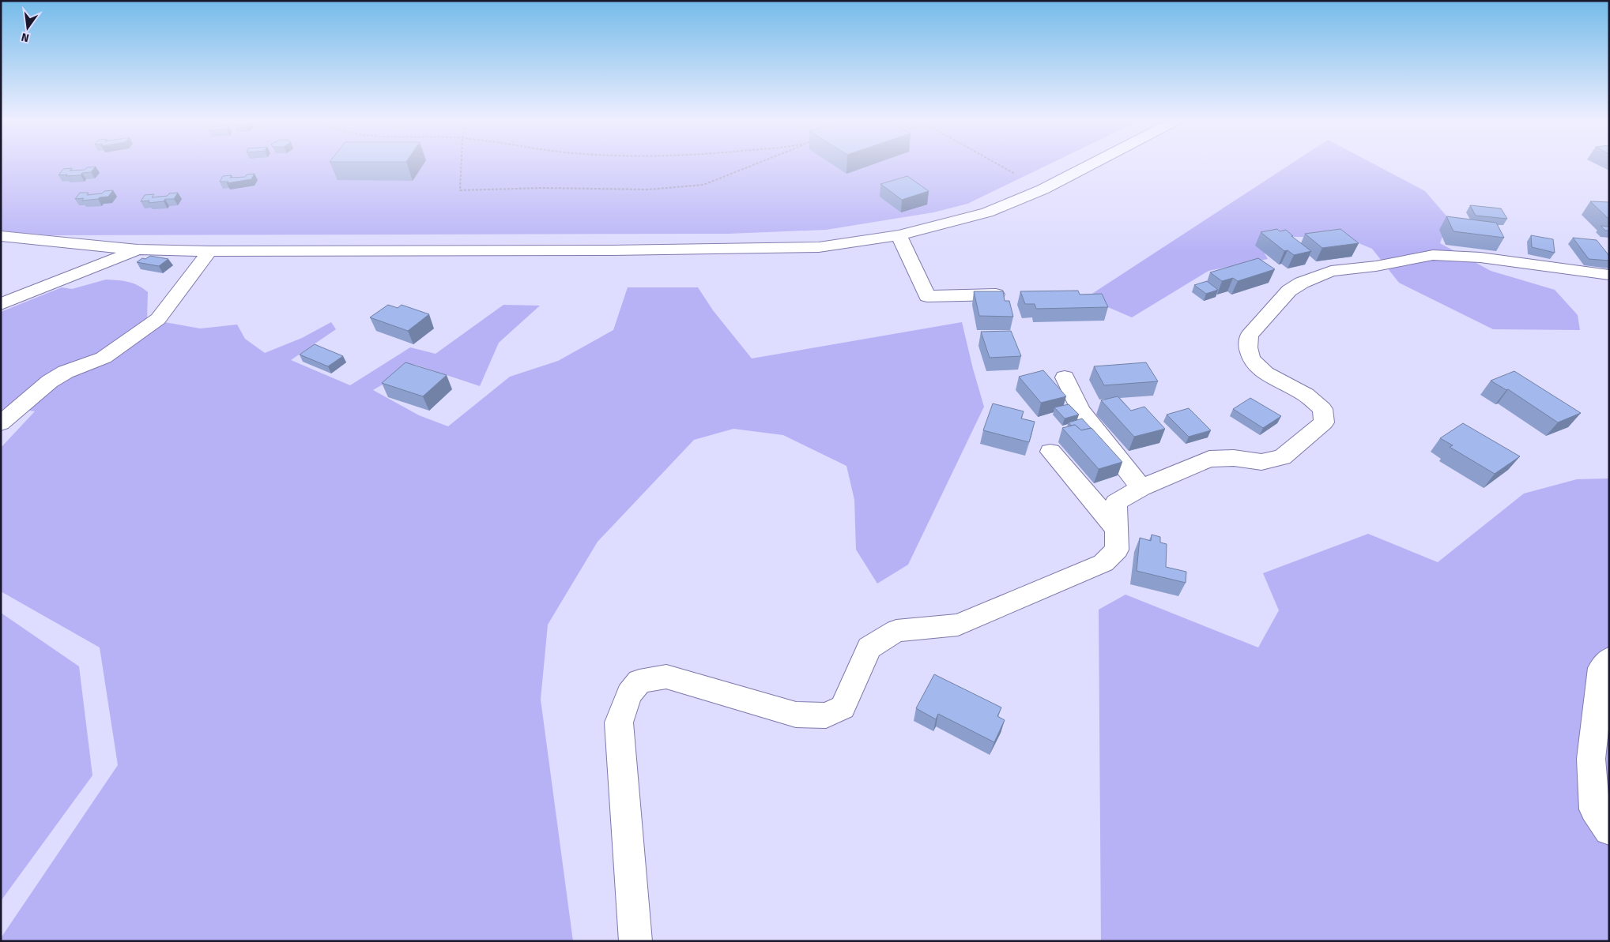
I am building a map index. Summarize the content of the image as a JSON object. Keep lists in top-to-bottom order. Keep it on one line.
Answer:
{"north":"bottom"}
